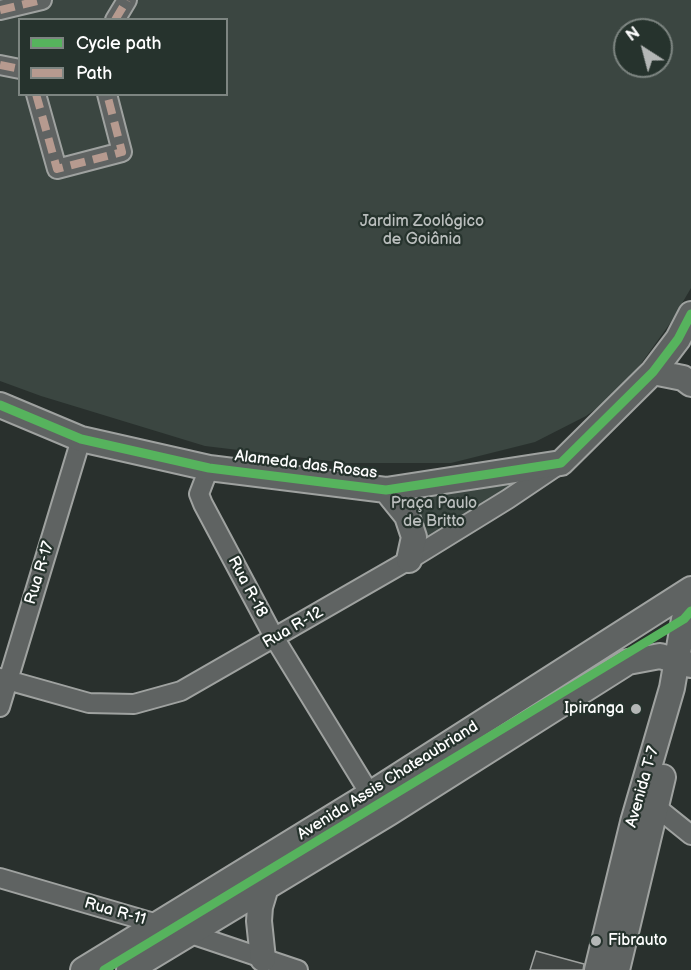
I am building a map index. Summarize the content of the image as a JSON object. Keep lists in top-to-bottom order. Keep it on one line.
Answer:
{"streets":{"main road":["Alameda das Rosas","Avenida Assis Chateaubriand","Avenida T-7"],"street":["Rua R-17","Rua R-18","Rua R-12","Rua R-11"]},"crossings":[["Alameda das Rosas","Rua R-17"],["Alameda das Rosas","Rua R-18"],["Alameda das Rosas","Rua R-12"],["Rua R-17","Rua R-12"],["Rua R-18","Rua R-12"],["Rua R-18","Avenida Assis Chateaubriand"],["Avenida Assis Chateaubriand","Avenida T-7"],["Avenida Assis Chateaubriand","Rua R-11"]],"parks":["Jardim Zoológico de Goiânia","Praça Paulo de Britto"],"places":["Ipiranga","Fibrauto"],"legend":["Cycle path","Path"],"north":"top left"}
